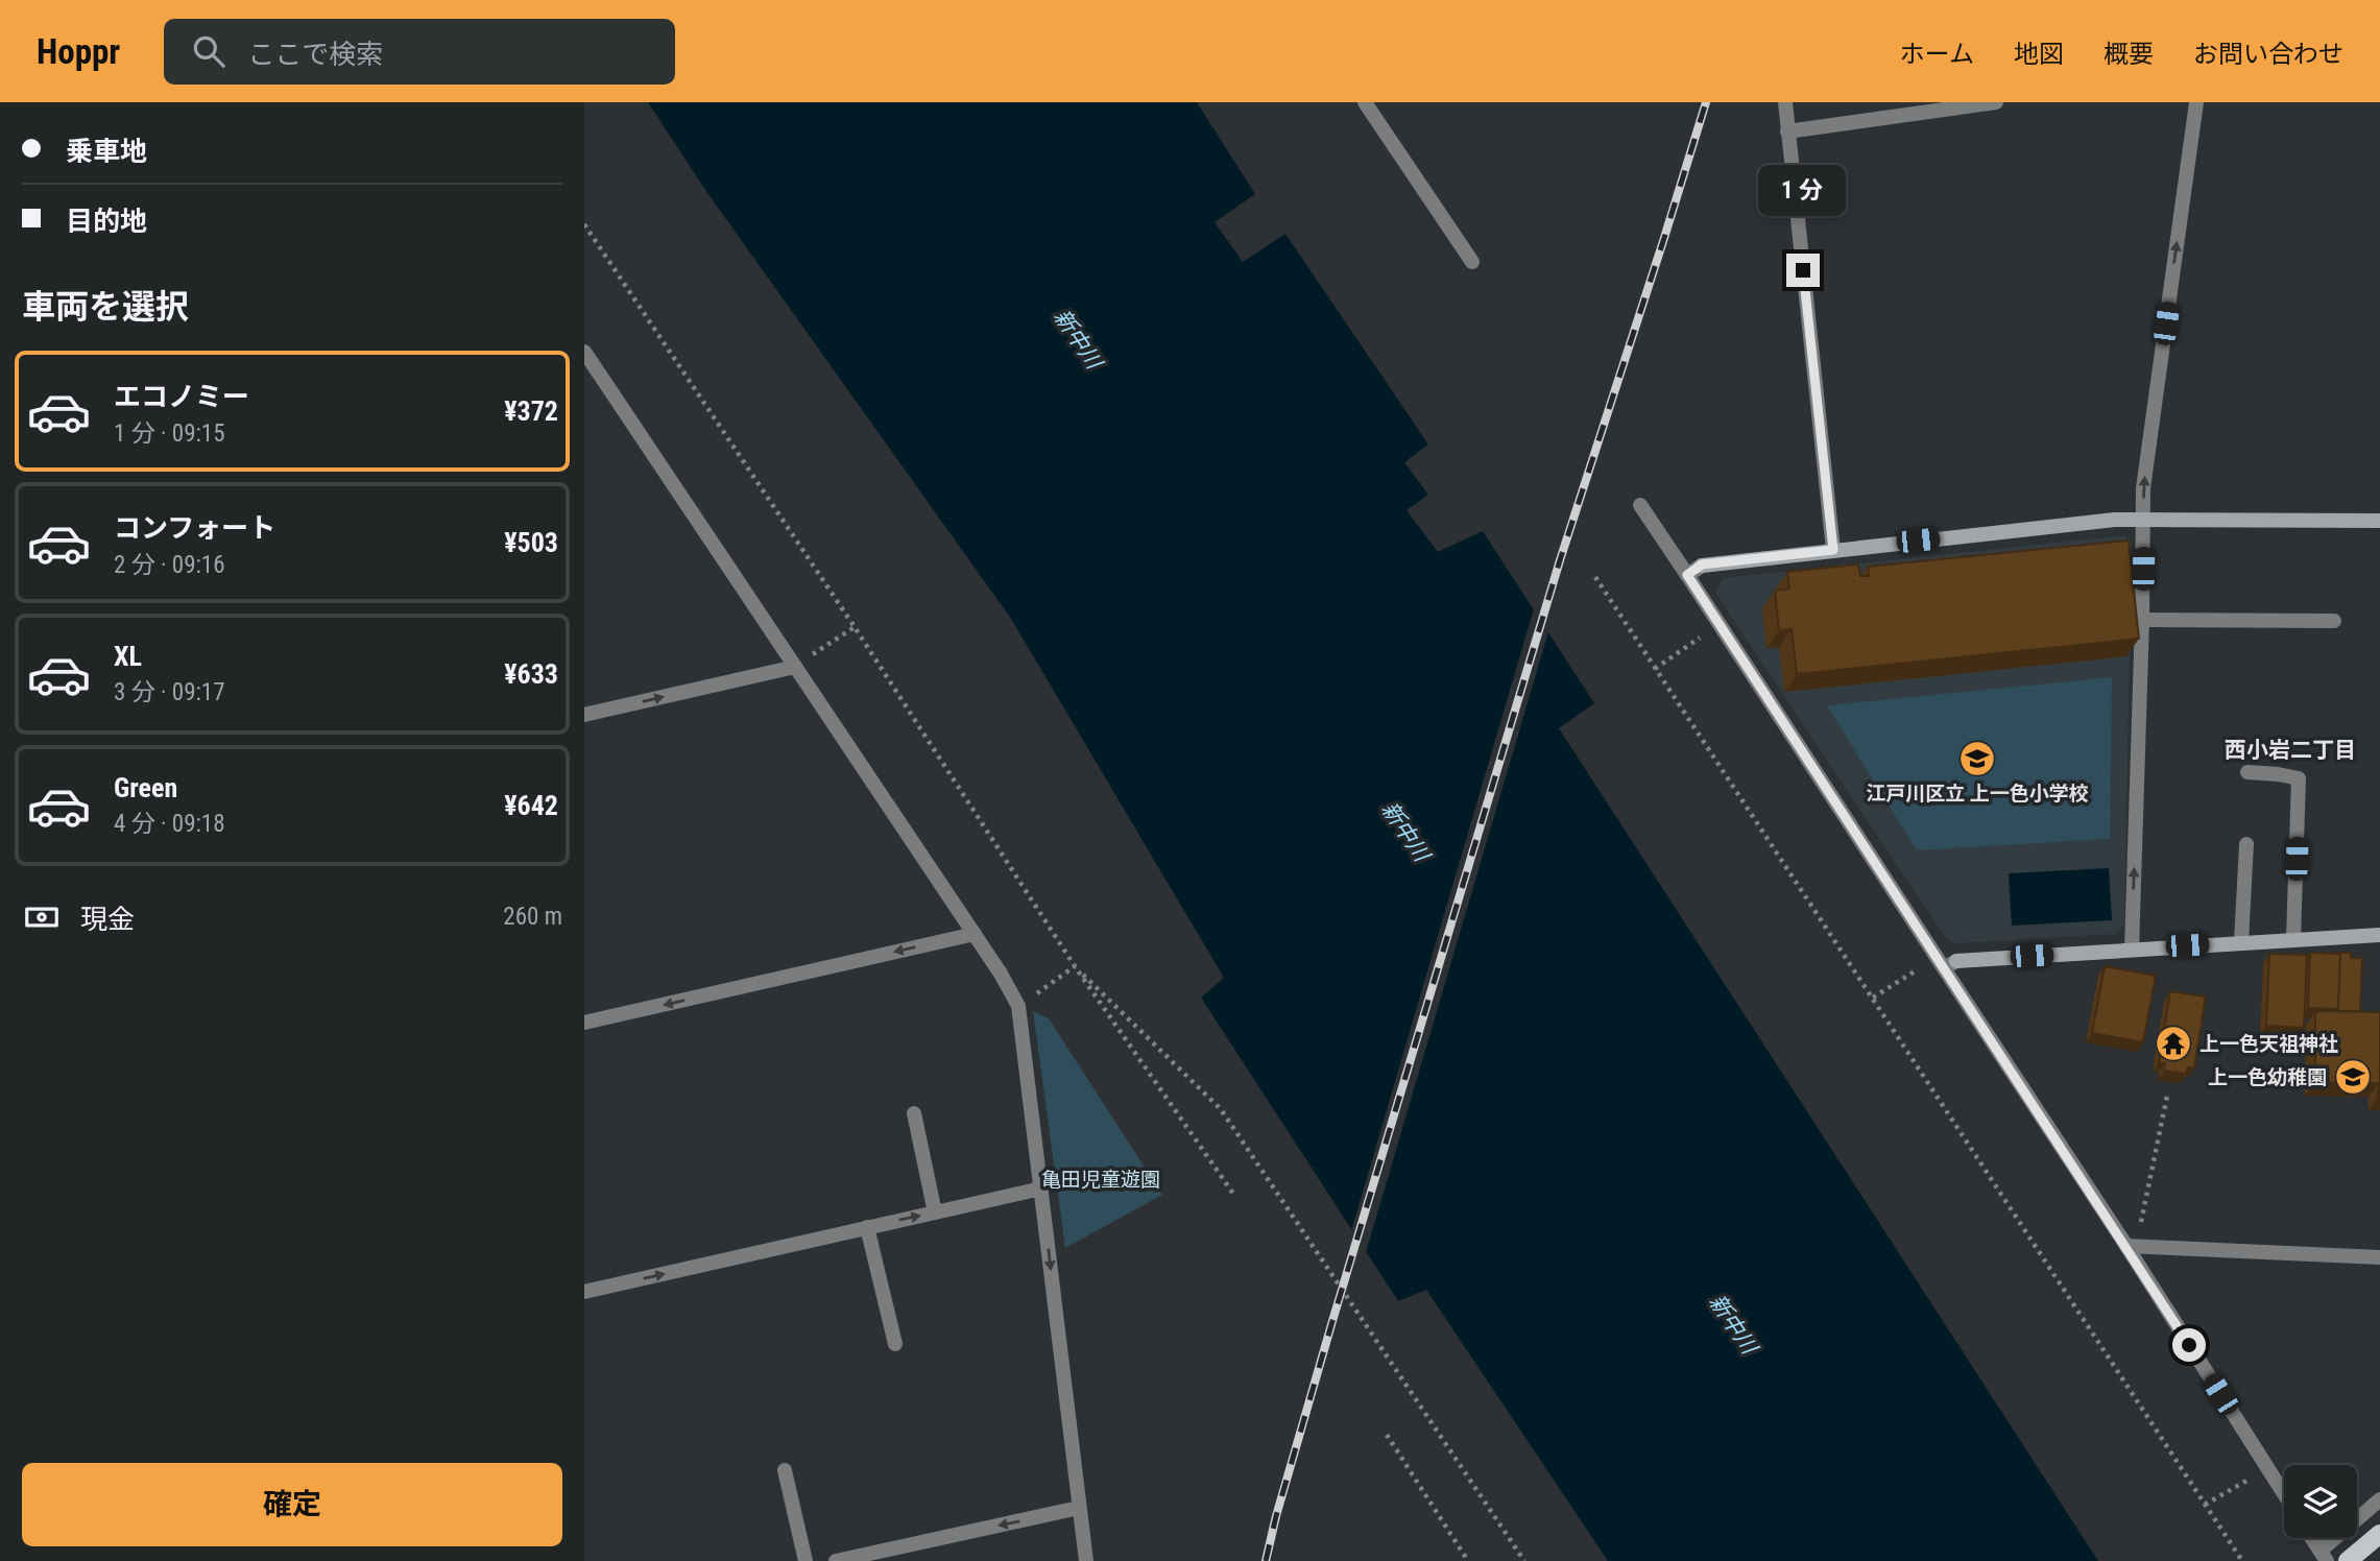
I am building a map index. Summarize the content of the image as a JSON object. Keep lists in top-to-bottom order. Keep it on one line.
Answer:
{"districts":["西小岩二丁目"],"water":["新中川"],"parks":["亀田児童遊園"],"places":{"school or university":["江戸川区立 上一色小学校","上一色幼稚園"],"temple":["上一色天祖神社"]},"page":{"header":"Hoppr","search":"ここで検索","nav":["ホーム","地図","概要","お問い合わせ"],"banner":["乗車地","目的地"],"bubble":"1 分","heading":"車両を選択","list":[{"name":"エコノミー","note":"1 分 · 09:15","value":"¥372"},{"name":"コンフォート","note":"2 分 · 09:16","value":"¥503"},{"name":"XL","note":"3 分 · 09:17","value":"¥633"},{"name":"Green","note":"4 分 · 09:18","value":"¥642"}],"pay":["現金","260 m"],"buttons":"確定"}}
